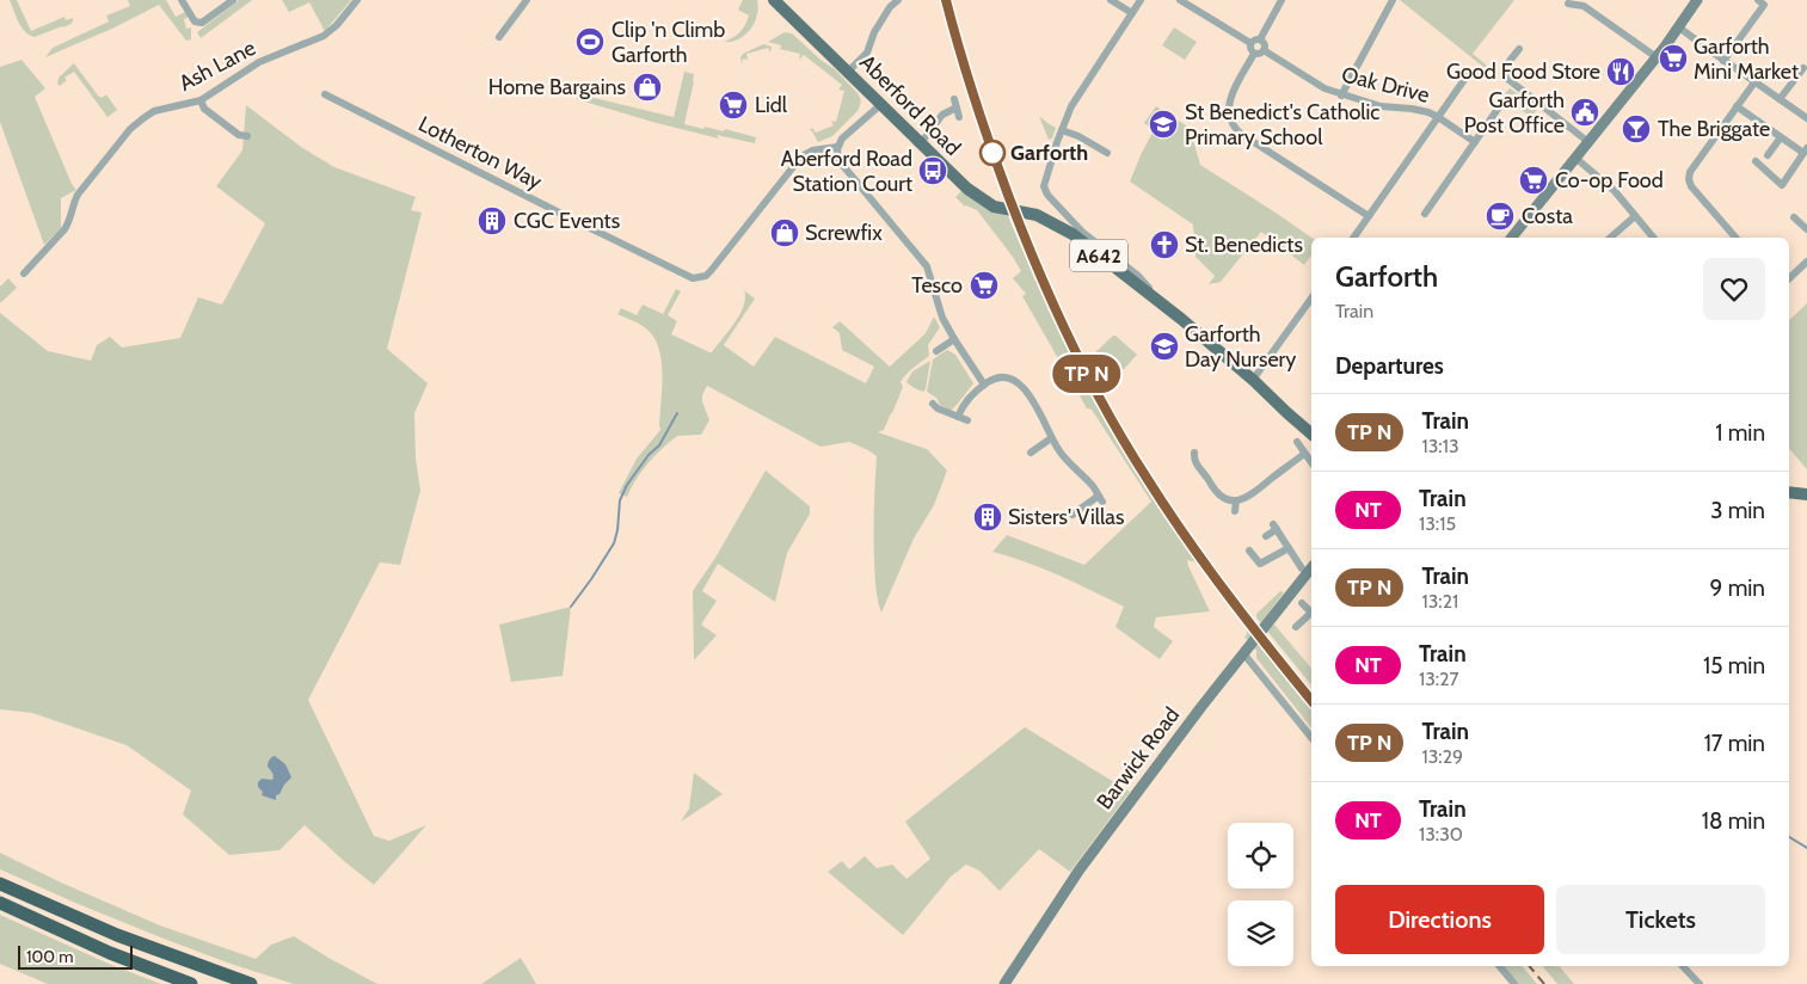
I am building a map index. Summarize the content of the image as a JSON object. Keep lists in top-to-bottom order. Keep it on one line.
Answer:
{"streets":{"main road":["Aberford Road","A642"],"street":["Ash Lane","Oak Drive","Lotherton Way","Barwick Road"]},"places":{"sports":["Clip 'n Climb Garforth"],"supermarket":["Garforth Mini Market","Lidl","Co-op Food","Tesco"],"restaurant":["Good Food Store"],"shop":["Home Bargains","Screwfix"],"public building":["Garforth Post Office"],"school or university":["St Benedict's Catholic Primary School","Garforth Day Nursery"],"bar":["The Briggate"],"other":["Garforth"],"bus stop":["Aberford Road Station Court"],"cafe":["Costa"],"building":["CGC Events","Sisters' Villas"],"church":["St. Benedicts"]},"scale_bar":"100 m","page":{"on_map":"TP N","heading":[["Garforth","Train"],"Departures"],"list":[{"mark":"TP N","name":"Train","note":"13:13","value":"1 min"},{"mark":"NT","name":"Train","note":"13:15","value":"3 min"},{"mark":"TP N","name":"Train","note":"13:21","value":"9 min"},{"mark":"NT","name":"Train","note":"13:27","value":"15 min"},{"mark":"TP N","name":"Train","note":"13:29","value":"17 min"},{"mark":"NT","name":"Train","note":"13:30","value":"18 min"}],"buttons":["Directions","Tickets"],"scale":"100 m"}}
